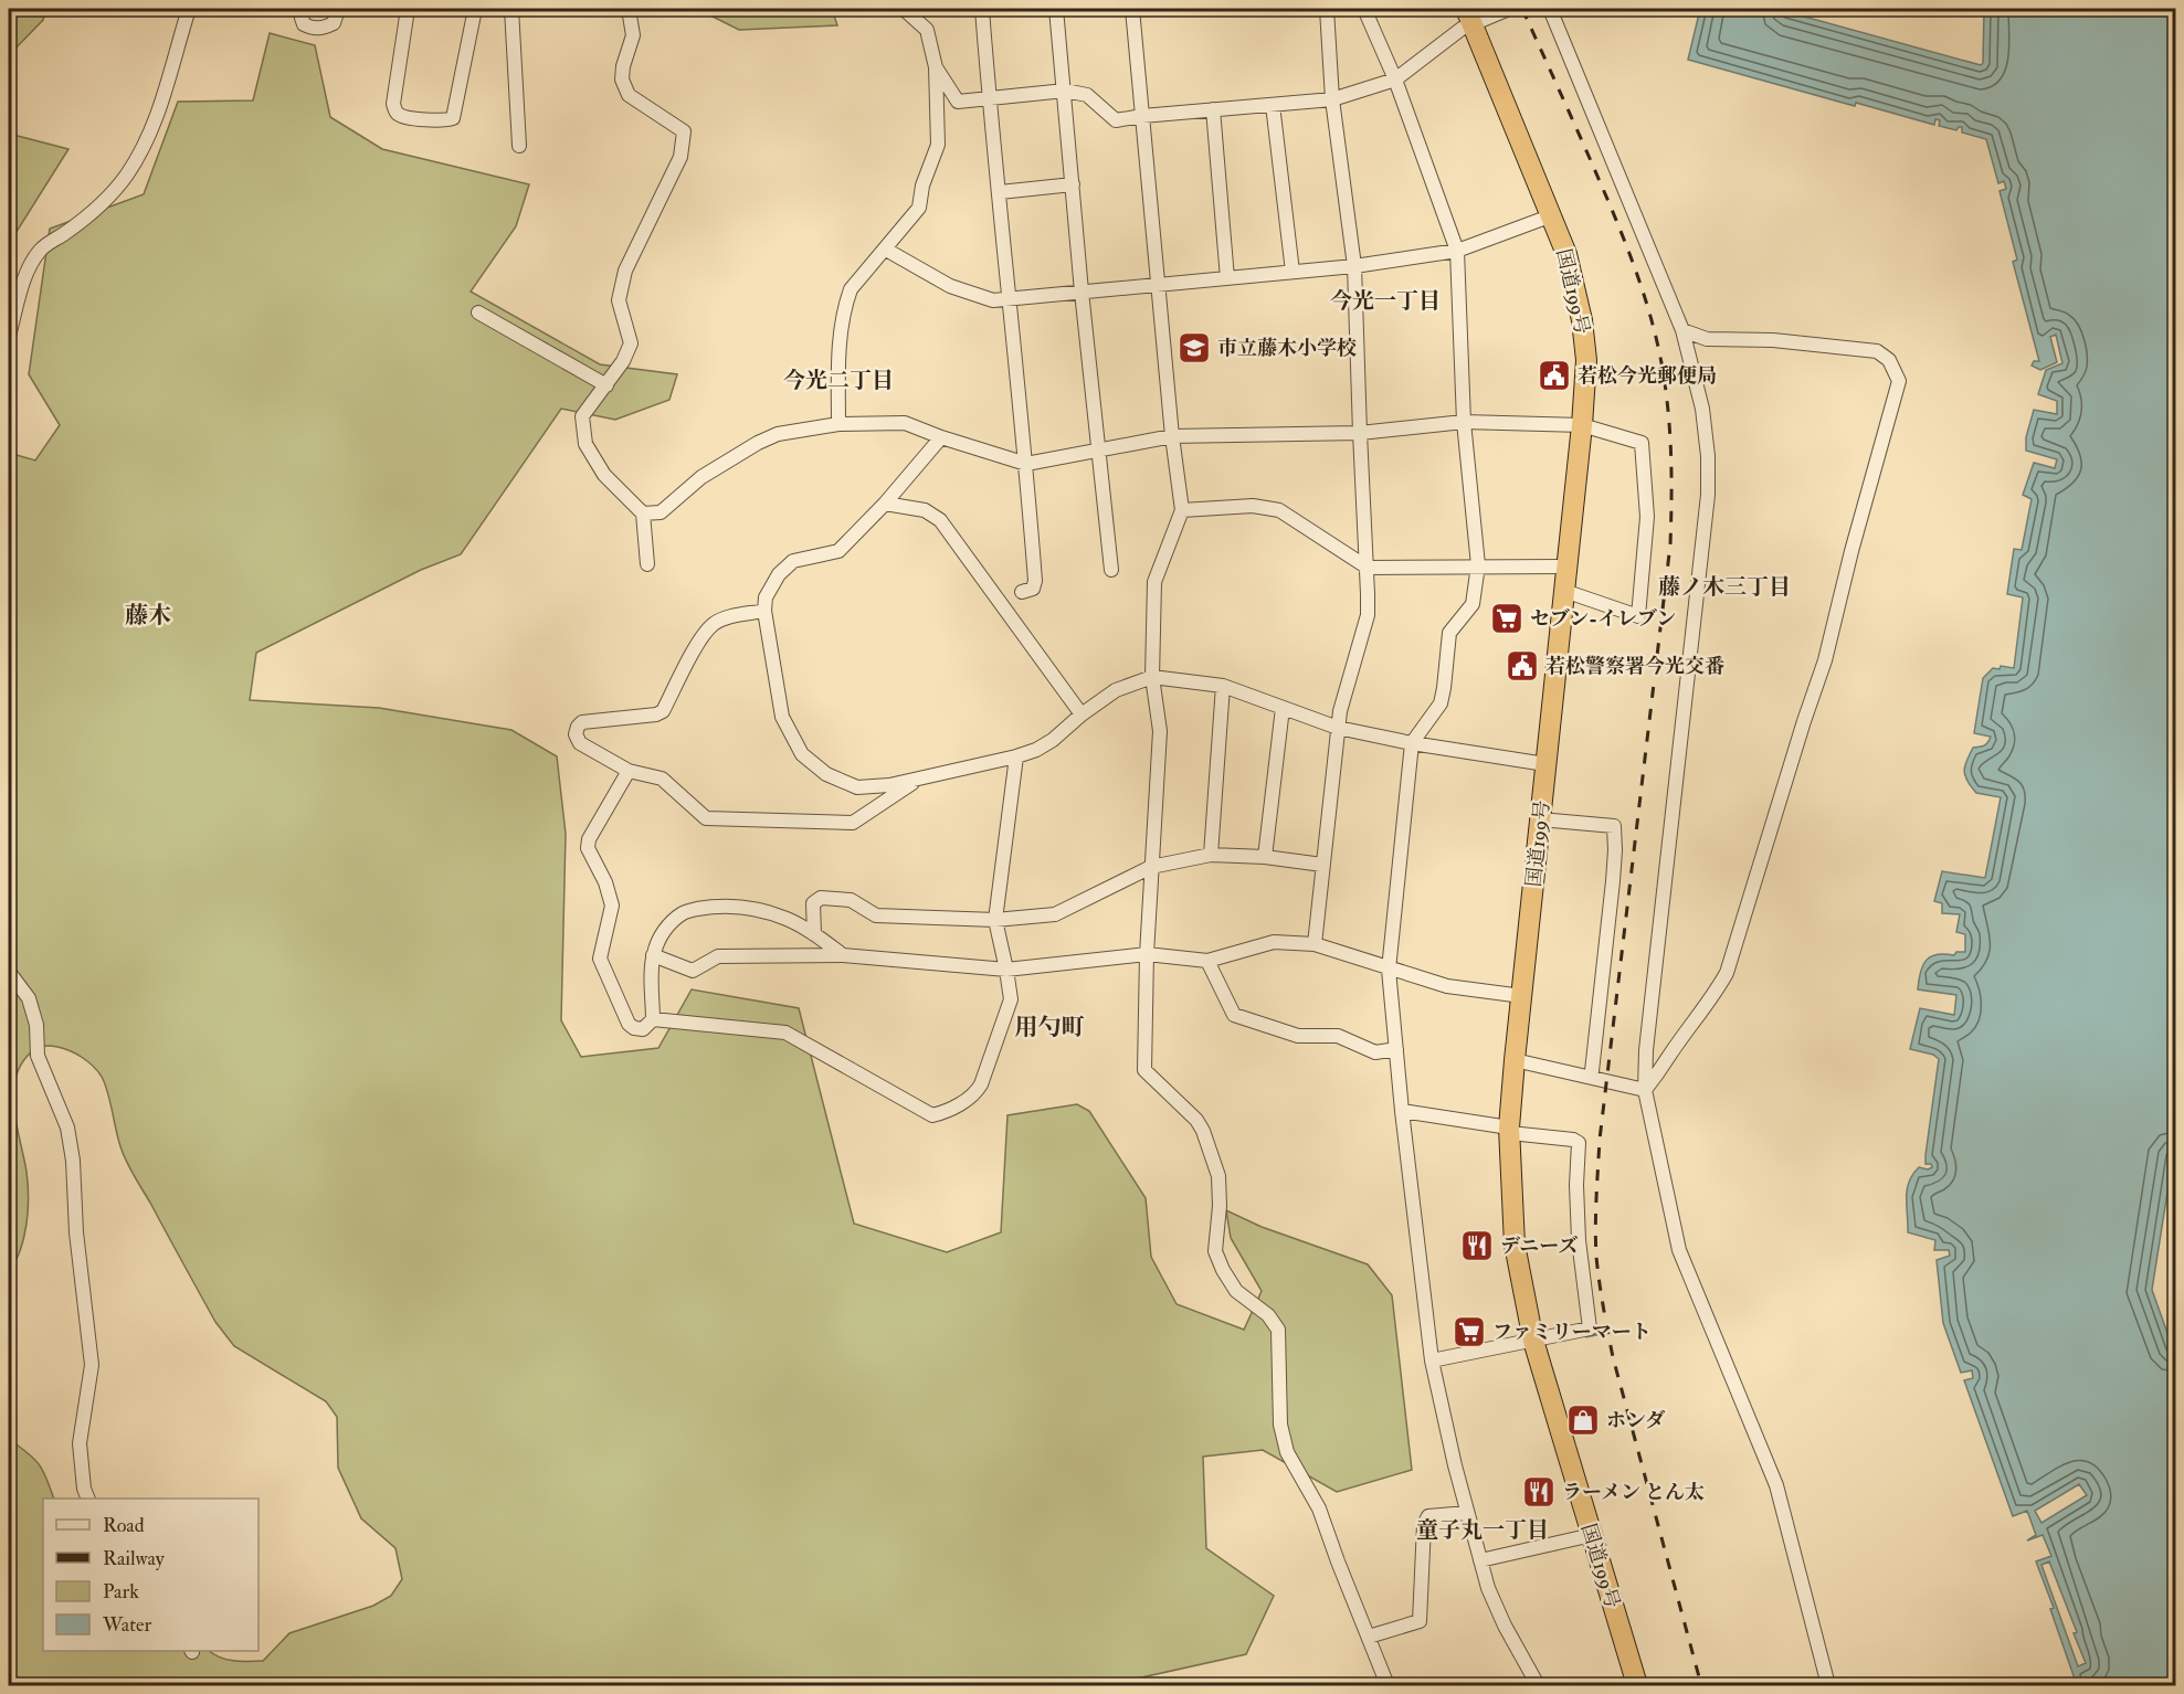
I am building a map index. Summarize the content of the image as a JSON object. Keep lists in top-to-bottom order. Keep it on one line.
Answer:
{"streets":{"highway":["国道199号"]},"districts":["今光一丁目","今光二丁目","藤ノ木三丁目","藤木","用勺町","童子丸一丁目"],"places":{"school or university":["市立藤木小学校"],"public building":["若松今光郵便局","若松警察署今光交番"],"supermarket":["セブン-イレブン","ファミリーマート"],"restaurant":["デニーズ","ラーメン とん太"],"shop":["ホンダ"]},"legend":["Road","Railway","Park","Water"]}
